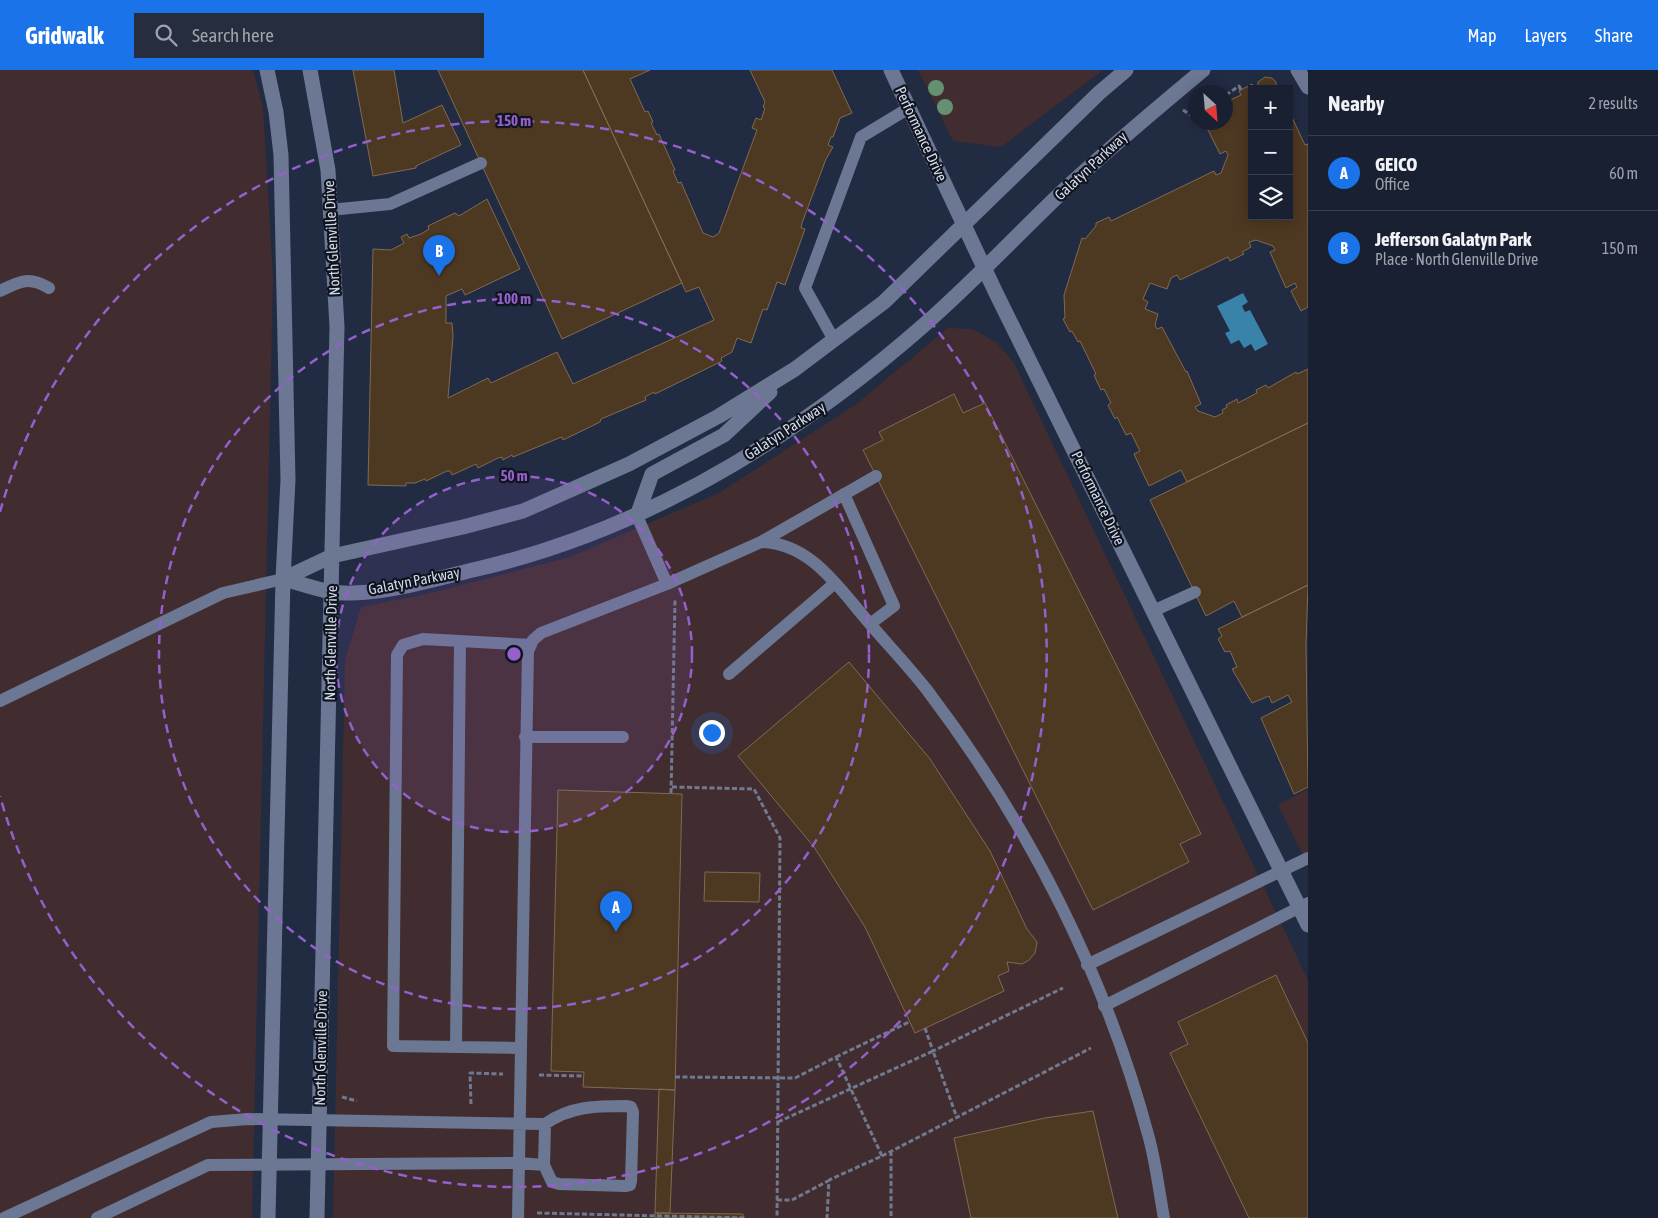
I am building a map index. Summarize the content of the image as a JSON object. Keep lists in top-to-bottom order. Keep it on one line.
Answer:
{"streets":{"street":["Performance Drive","Galatyn Parkway","North Glenville Drive"]},"crossings":[["Performance Drive","Galatyn Parkway"],["Galatyn Parkway","North Glenville Drive"]],"north":"bottom right","page":{"header":"Gridwalk","search":"Search here","nav":["Map","Layers","Share"],"heading":["Nearby","2 results"],"map_buttons":["+","−"],"list":[{"mark":"A","name":"GEICO","note":"Office","value":"60 m"},{"mark":"B","name":"Jefferson Galatyn Park","note":"Place · North Glenville Drive","value":"150 m"}],"pins":["B","A"]},"rings":["150 m","100 m","50 m"]}
